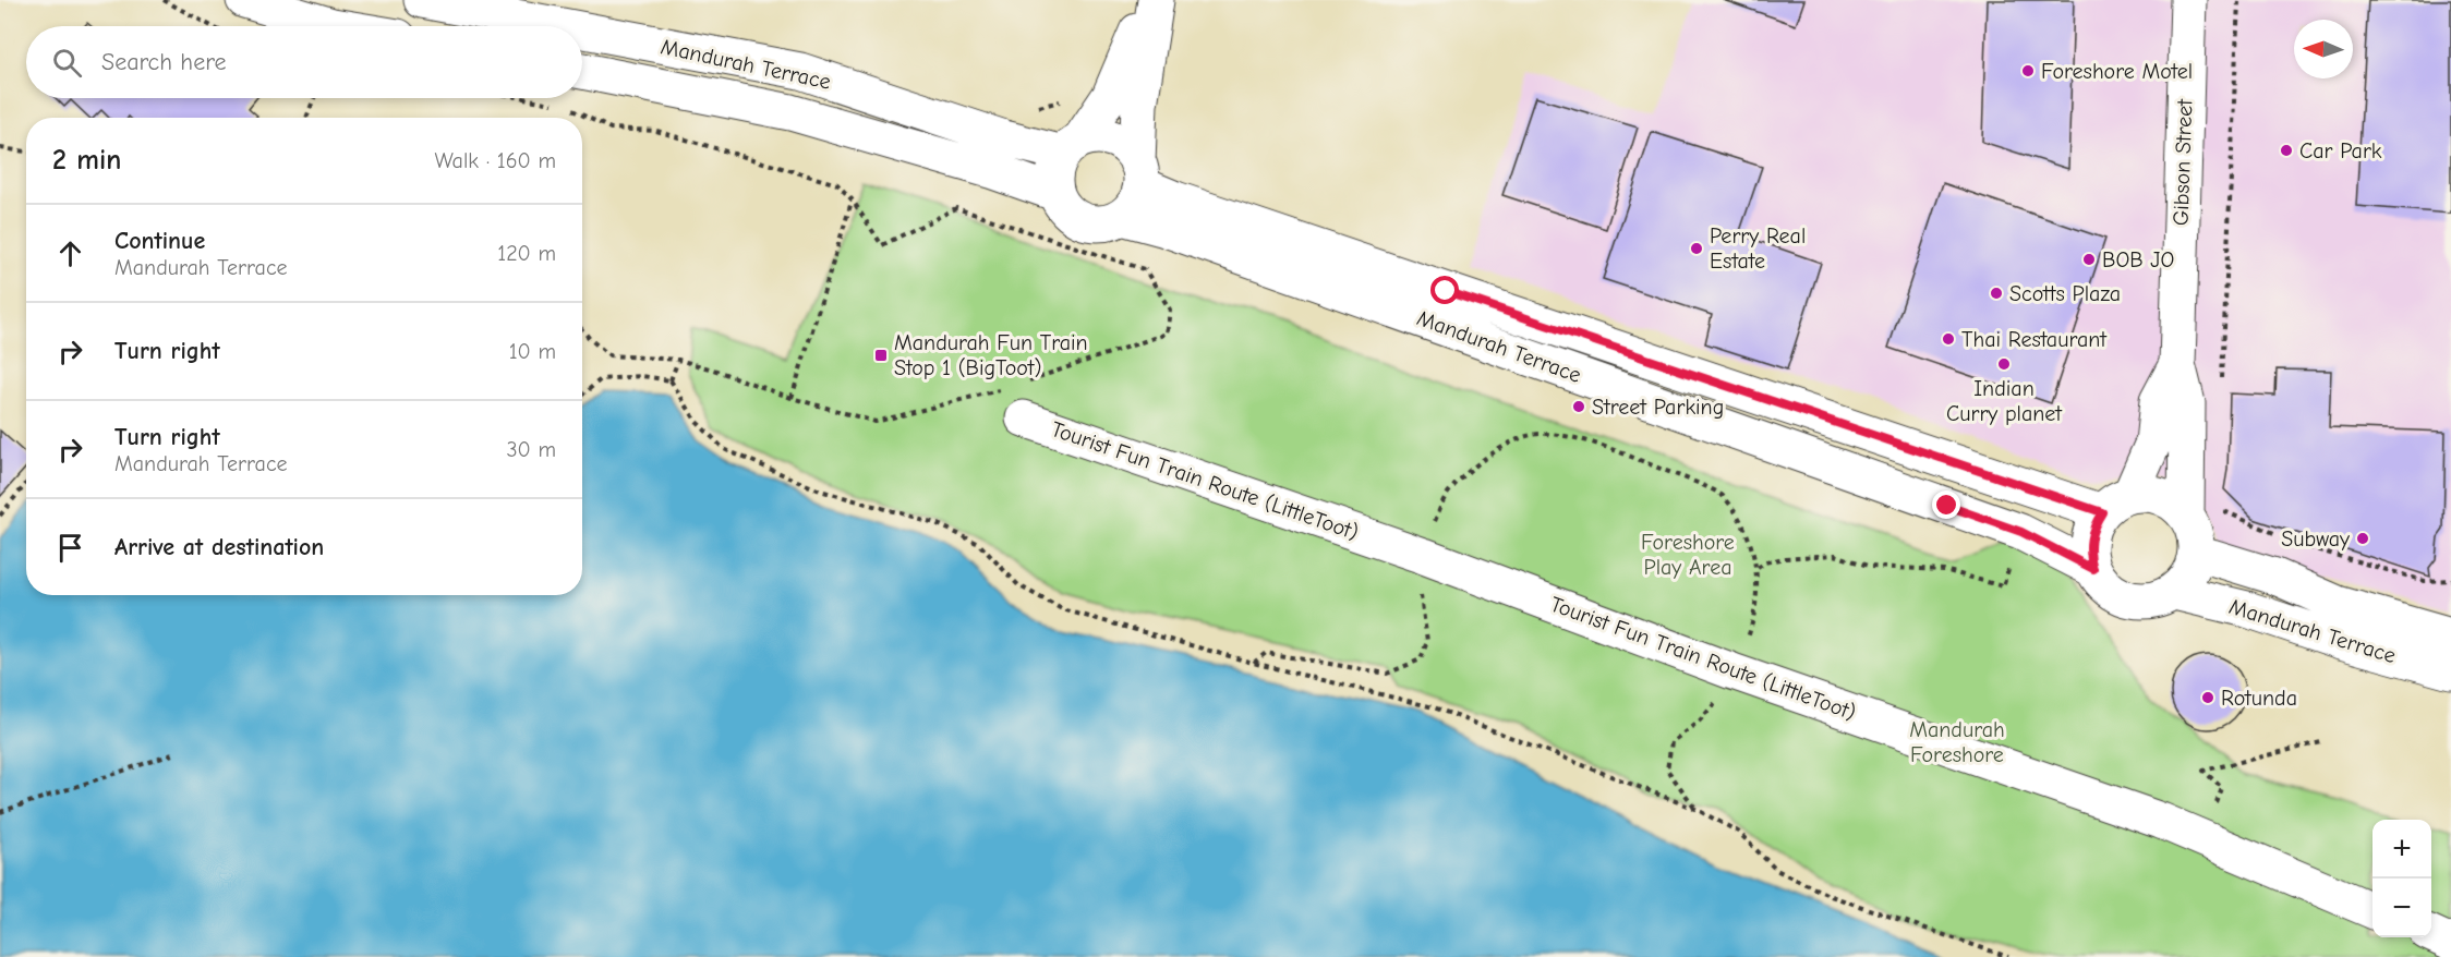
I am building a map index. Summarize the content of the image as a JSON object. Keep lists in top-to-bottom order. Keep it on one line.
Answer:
{"streets":{"street":["Mandurah Terrace","Gibson Street","Tourist Fun Train Route (LittleToot)"]},"crossings":[["Mandurah Terrace","Gibson Street"]],"parks":["Foreshore Play Area","Mandurah Foreshore"],"places":{"other":["Foreshore Motel","Car Park","Perry Real Estate","BOB JO","Scotts Plaza","Thai Restaurant","Indian Curry planet","Street Parking","Subway","Rotunda"],"transit":["Mandurah Fun Train Stop 1 (BigToot)"]},"north":"left","page":{"search":"Search here","heading":["2 min","Walk · 160 m"],"list":[["Continue","Mandurah Terrace","120 m"],["Turn right","10 m"],["Turn right","Mandurah Terrace","30 m"],"Arrive at destination"],"map_buttons":["+","−"]}}
